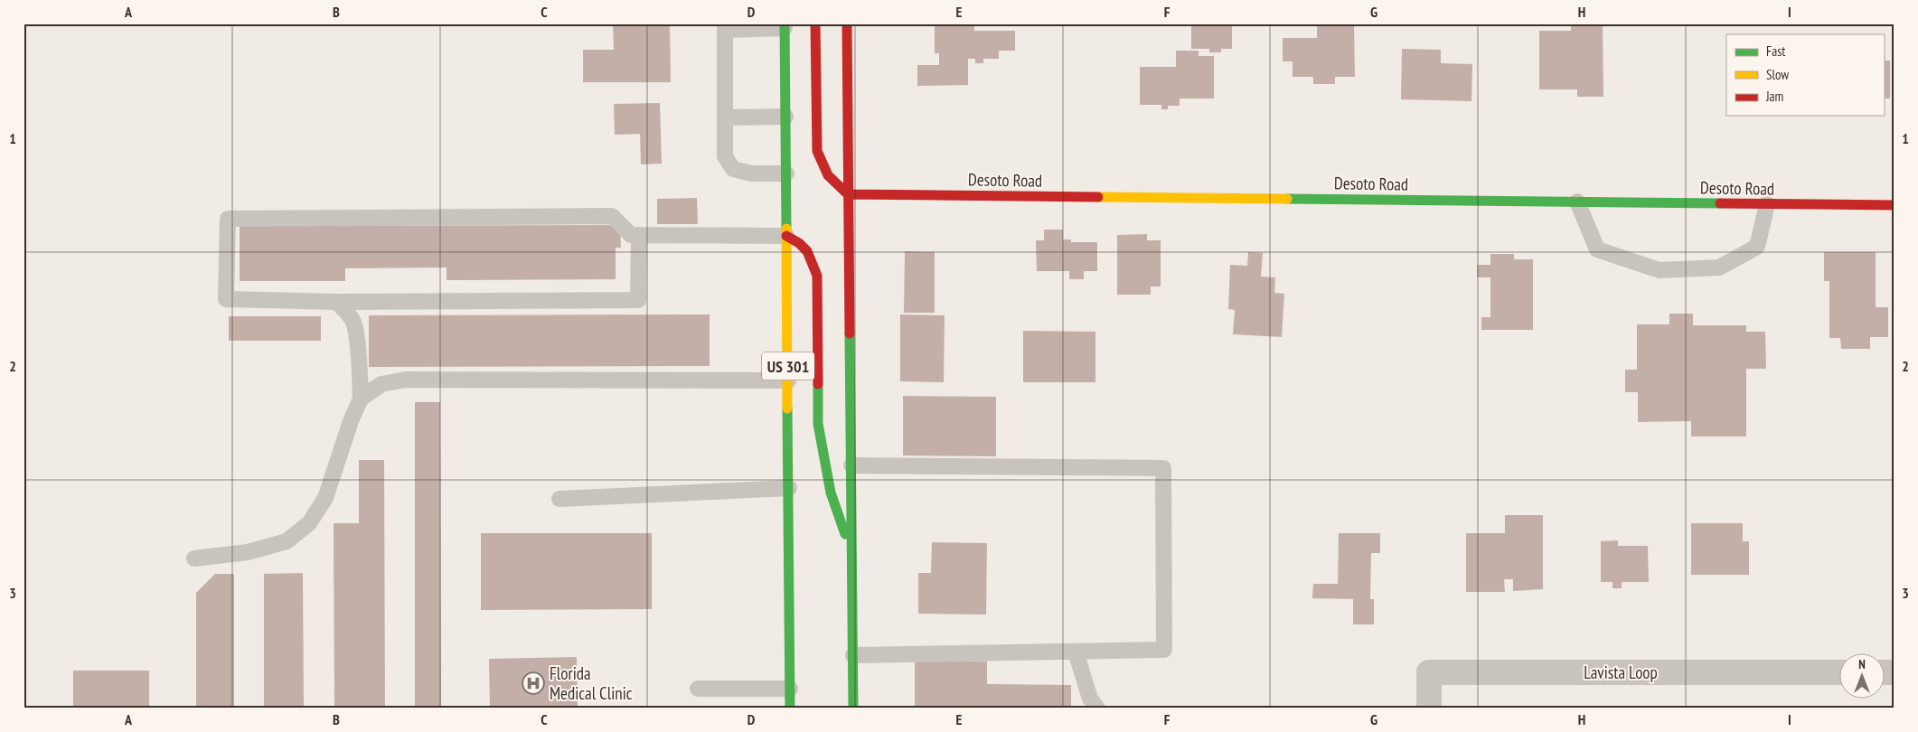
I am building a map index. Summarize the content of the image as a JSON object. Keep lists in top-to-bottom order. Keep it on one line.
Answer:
{"streets":{"main road":["Desoto Road","US 301"],"street":["Lavista Loop"]},"places":{"hospital":["Florida Medical Clinic"]},"legend":["Fast","Slow","Jam"],"north":"top","grid":{"columns":["A","B","C","D","E","F","G","H","I"],"rows":["1","2","3"]}}
